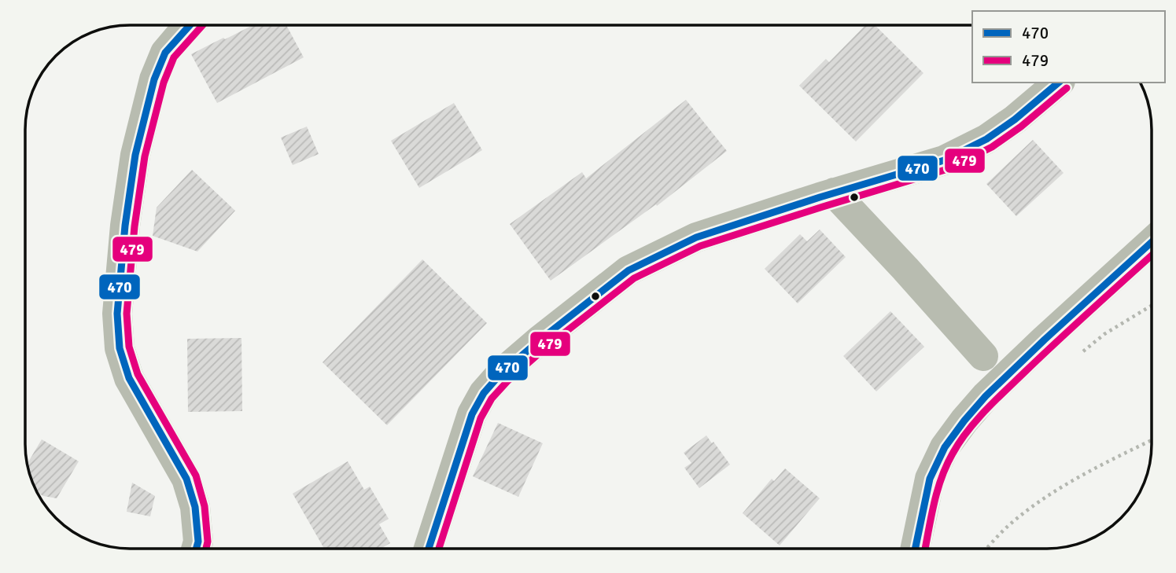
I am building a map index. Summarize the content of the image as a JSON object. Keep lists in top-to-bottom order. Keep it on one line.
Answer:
{"lines":["transit line 470","transit line 479"],"legend":["470","479"]}
